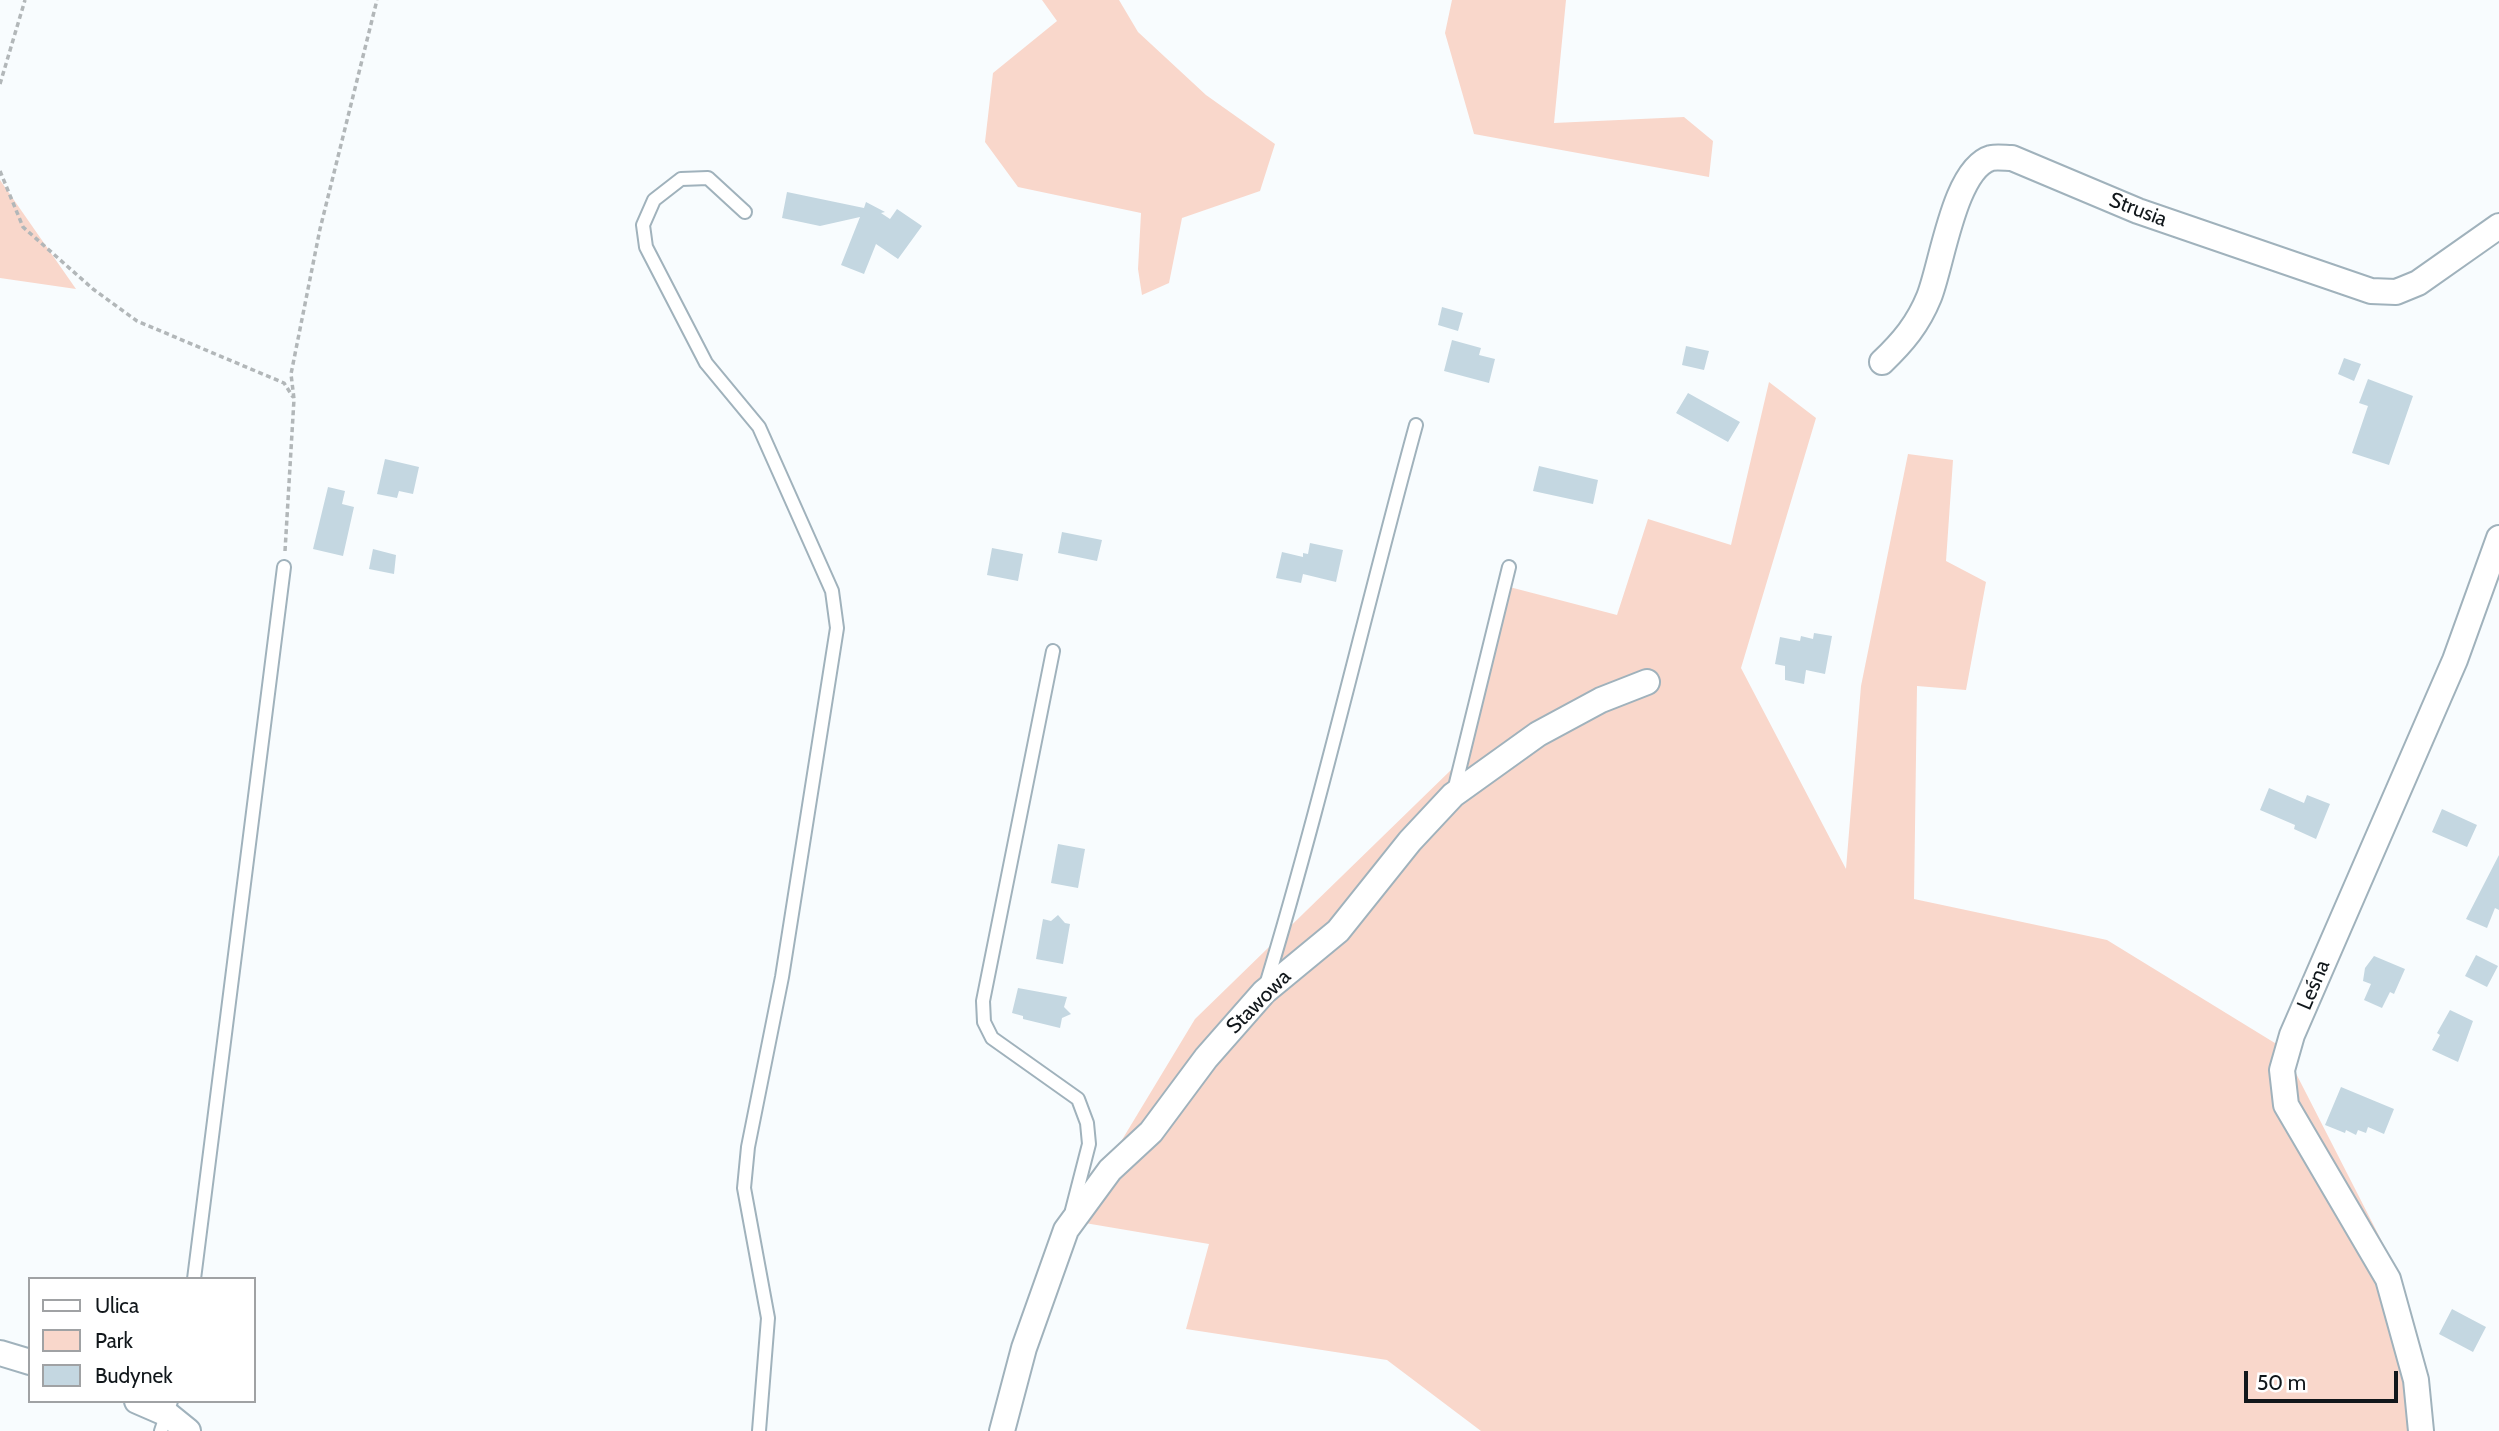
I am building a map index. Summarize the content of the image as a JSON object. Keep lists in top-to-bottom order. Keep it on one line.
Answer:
{"streets":{"street":["Strusia","Leśna","Stawowa"]},"legend":["Ulica","Park","Budynek"],"scale_bar":"50 m"}
